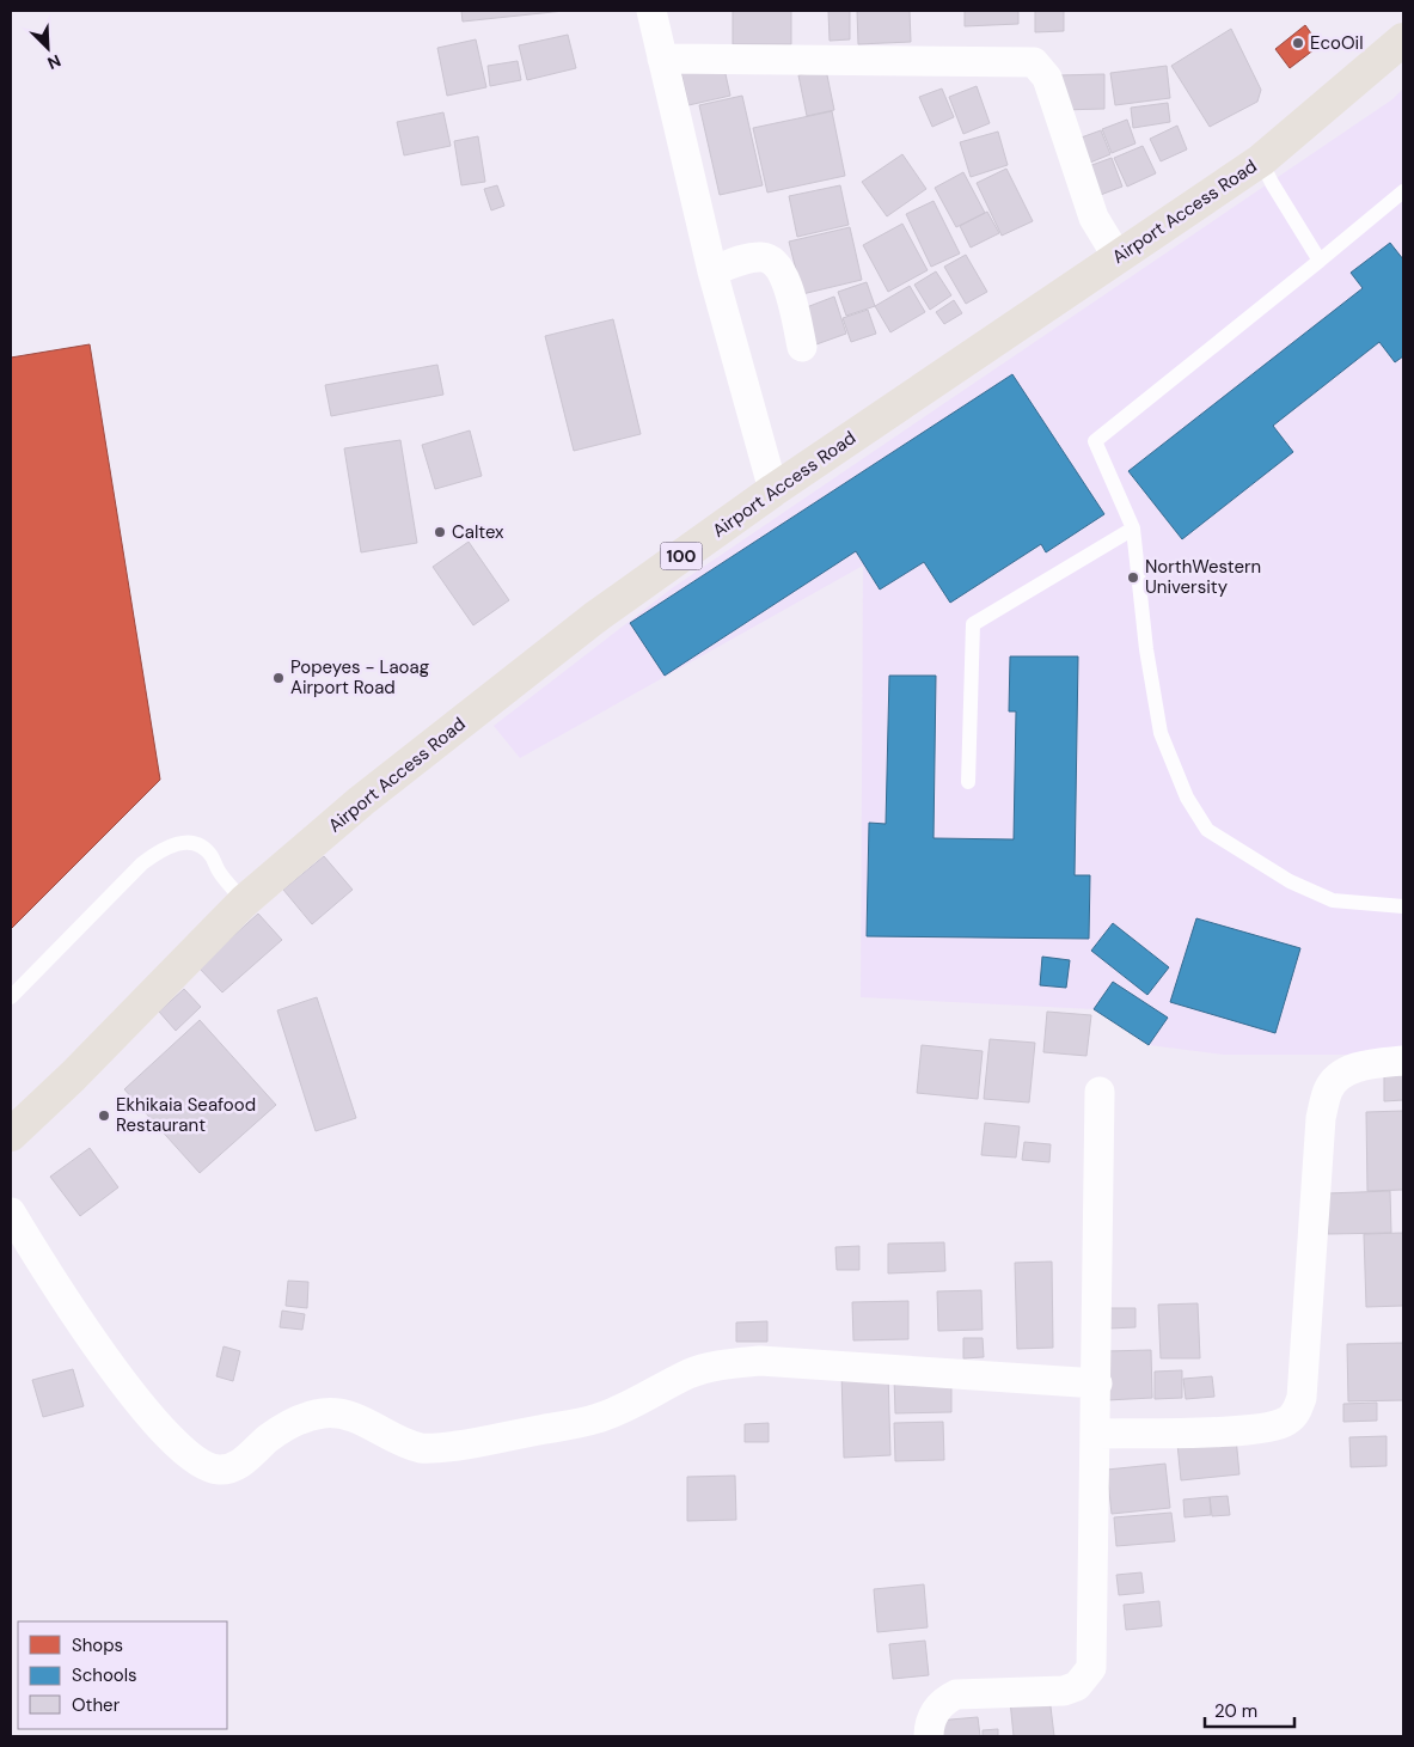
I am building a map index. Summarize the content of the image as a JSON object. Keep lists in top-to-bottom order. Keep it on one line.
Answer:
{"streets":{"main road":["Airport Access Road","100"]},"places":["EcoOil","Caltex","NorthWestern University","Popeyes - Laoag Airport Road","Ekhikaia Seafood Restaurant"],"legend":["Shops","Schools","Other"],"scale_bar":"20 m","north":"bottom right"}
